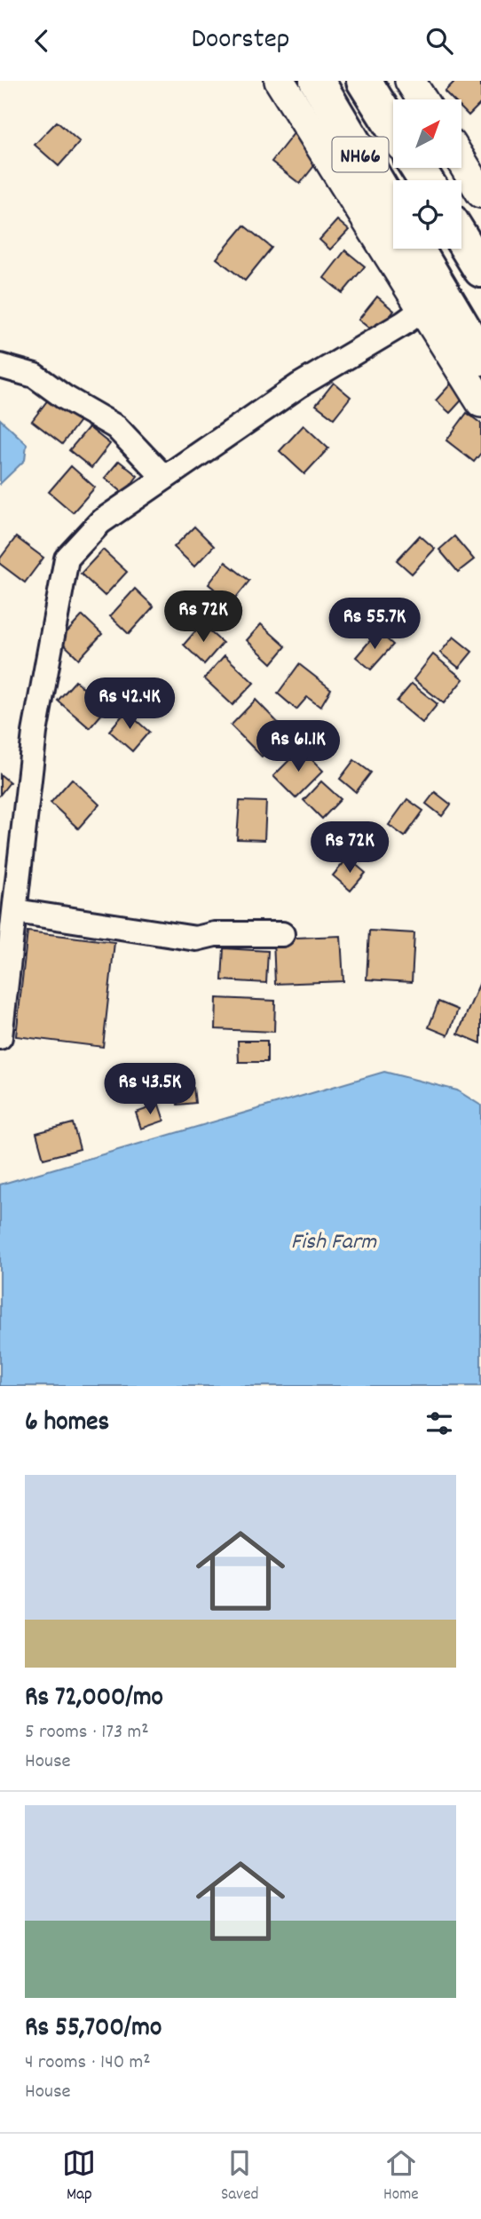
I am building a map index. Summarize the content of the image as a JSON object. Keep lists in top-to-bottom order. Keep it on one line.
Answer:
{"streets":{"highway":["NH66"]},"water":["Fish Farm"],"north":"top right","page":{"header":"Doorstep","price":["Rs 72K","Rs 55.7K","Rs 42.4K","Rs 61.1K","Rs 72K","Rs 43.5K"],"heading":"6 homes","list":[{"name":"Rs 72,000/mo","note":"5 rooms · 173 m² · House"},{"name":"Rs 55,700/mo","note":"4 rooms · 140 m² · House"}],"tabs":["Map","Saved","Home"]}}
